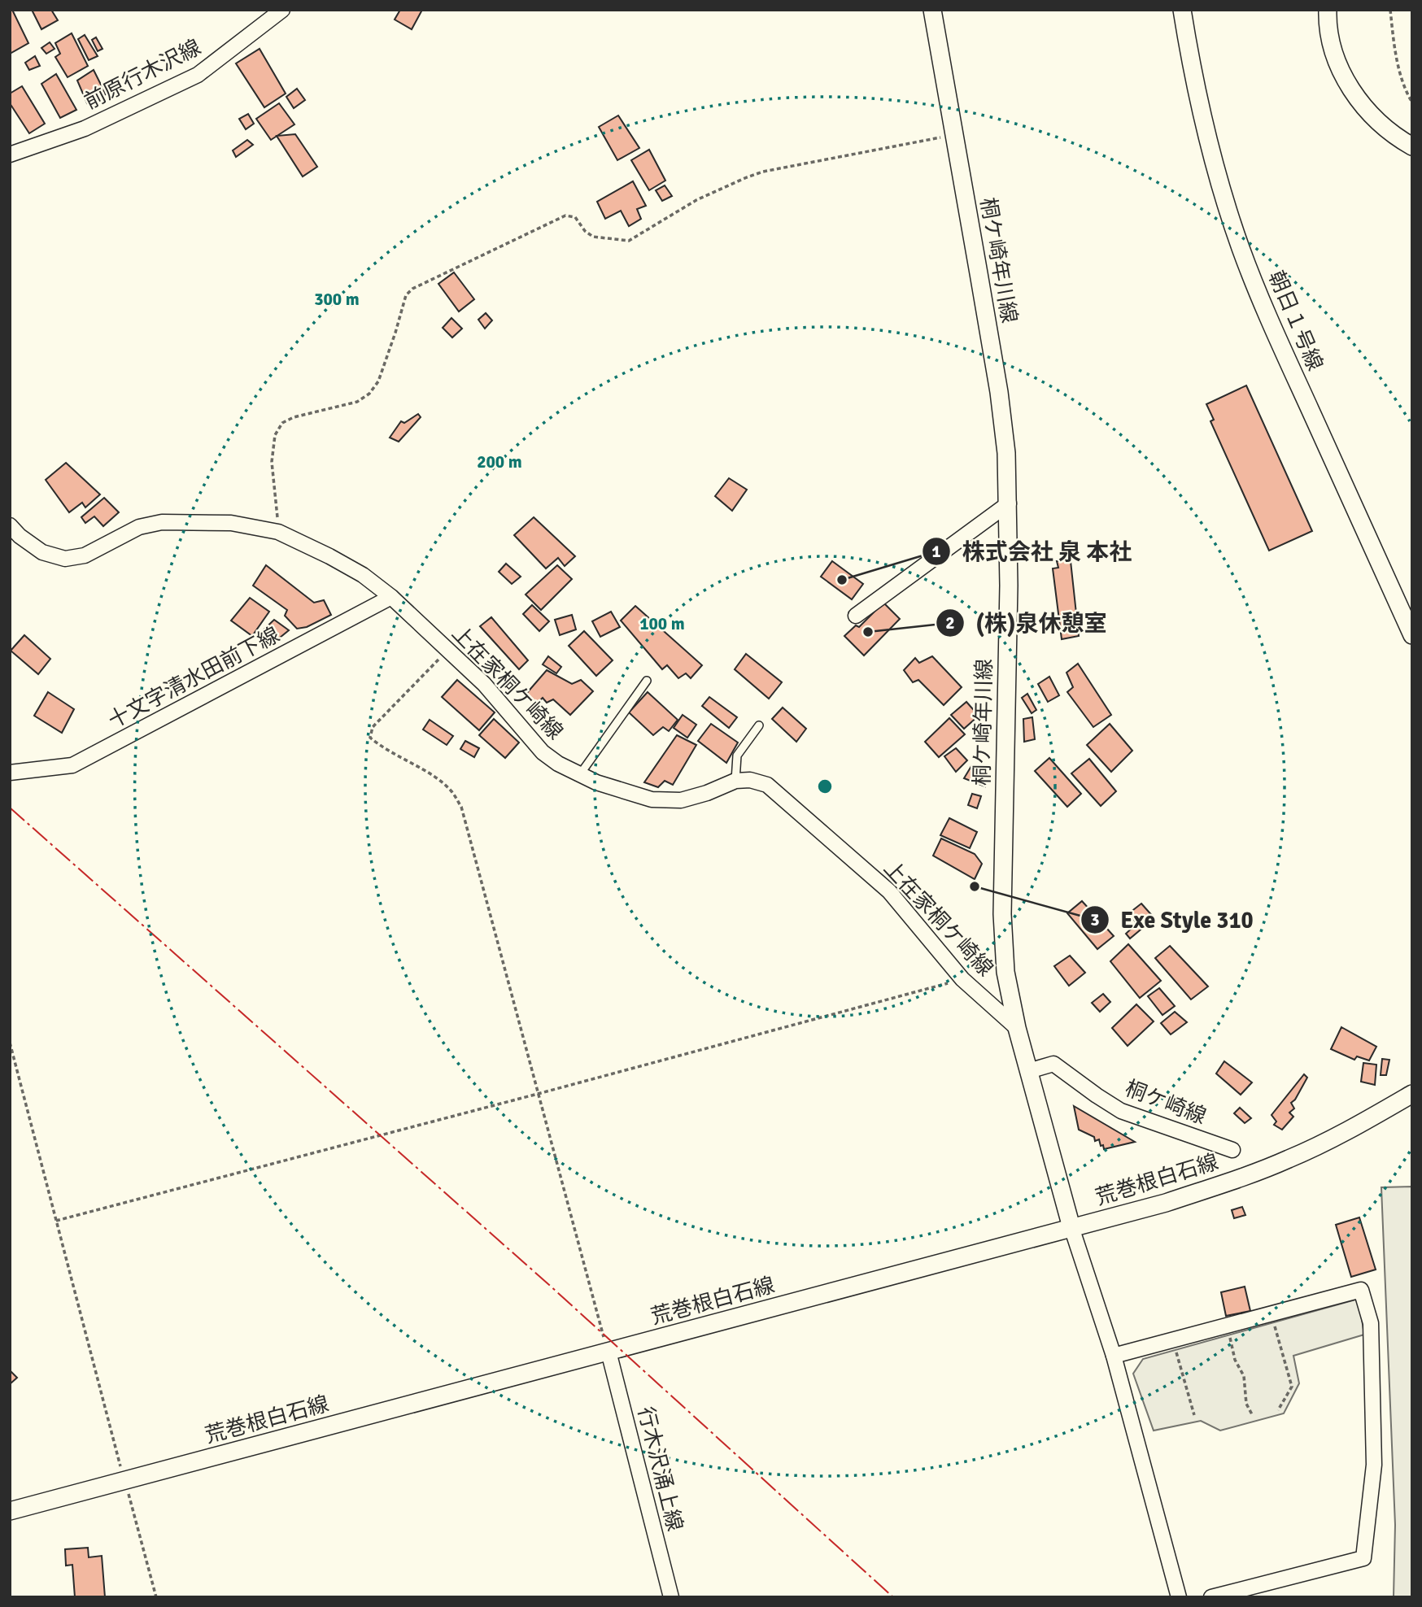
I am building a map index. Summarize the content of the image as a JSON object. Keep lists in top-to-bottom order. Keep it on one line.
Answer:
{"streets":{"street":["前原行木沢線","桐ケ崎年川線","朝日１号線","十文字清水田前下線","上在家桐ケ崎線","桐ケ崎線","荒巻根白石線","行木沢涌上線"]},"crossings":[["桐ケ崎年川線","上在家桐ケ崎線"],["桐ケ崎年川線","桐ケ崎線"],["桐ケ崎年川線","荒巻根白石線"],["十文字清水田前下線","上在家桐ケ崎線"],["荒巻根白石線","行木沢涌上線"]],"places":["株式会社 泉 本社","(株)泉休憩室","Exe Style 310"],"rings":["300 m","200 m","100 m"]}
